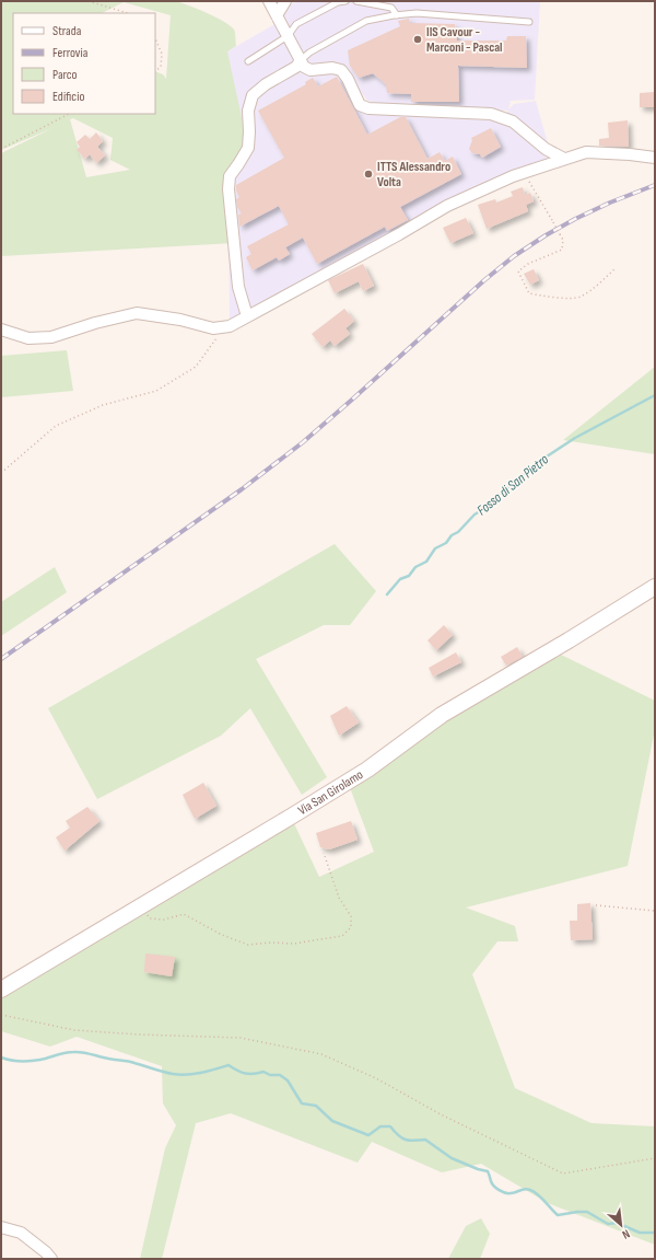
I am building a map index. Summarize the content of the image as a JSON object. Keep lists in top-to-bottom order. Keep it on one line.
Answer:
{"streets":{"street":["Via San Girolamo"]},"water":["Fosso di San Pietro"],"places":["IIS Cavour - Marconi - Pascal","ITTS Alessandro Volta"],"legend":["Strada","Ferrovia","Parco","Edificio"],"north":"bottom right"}
